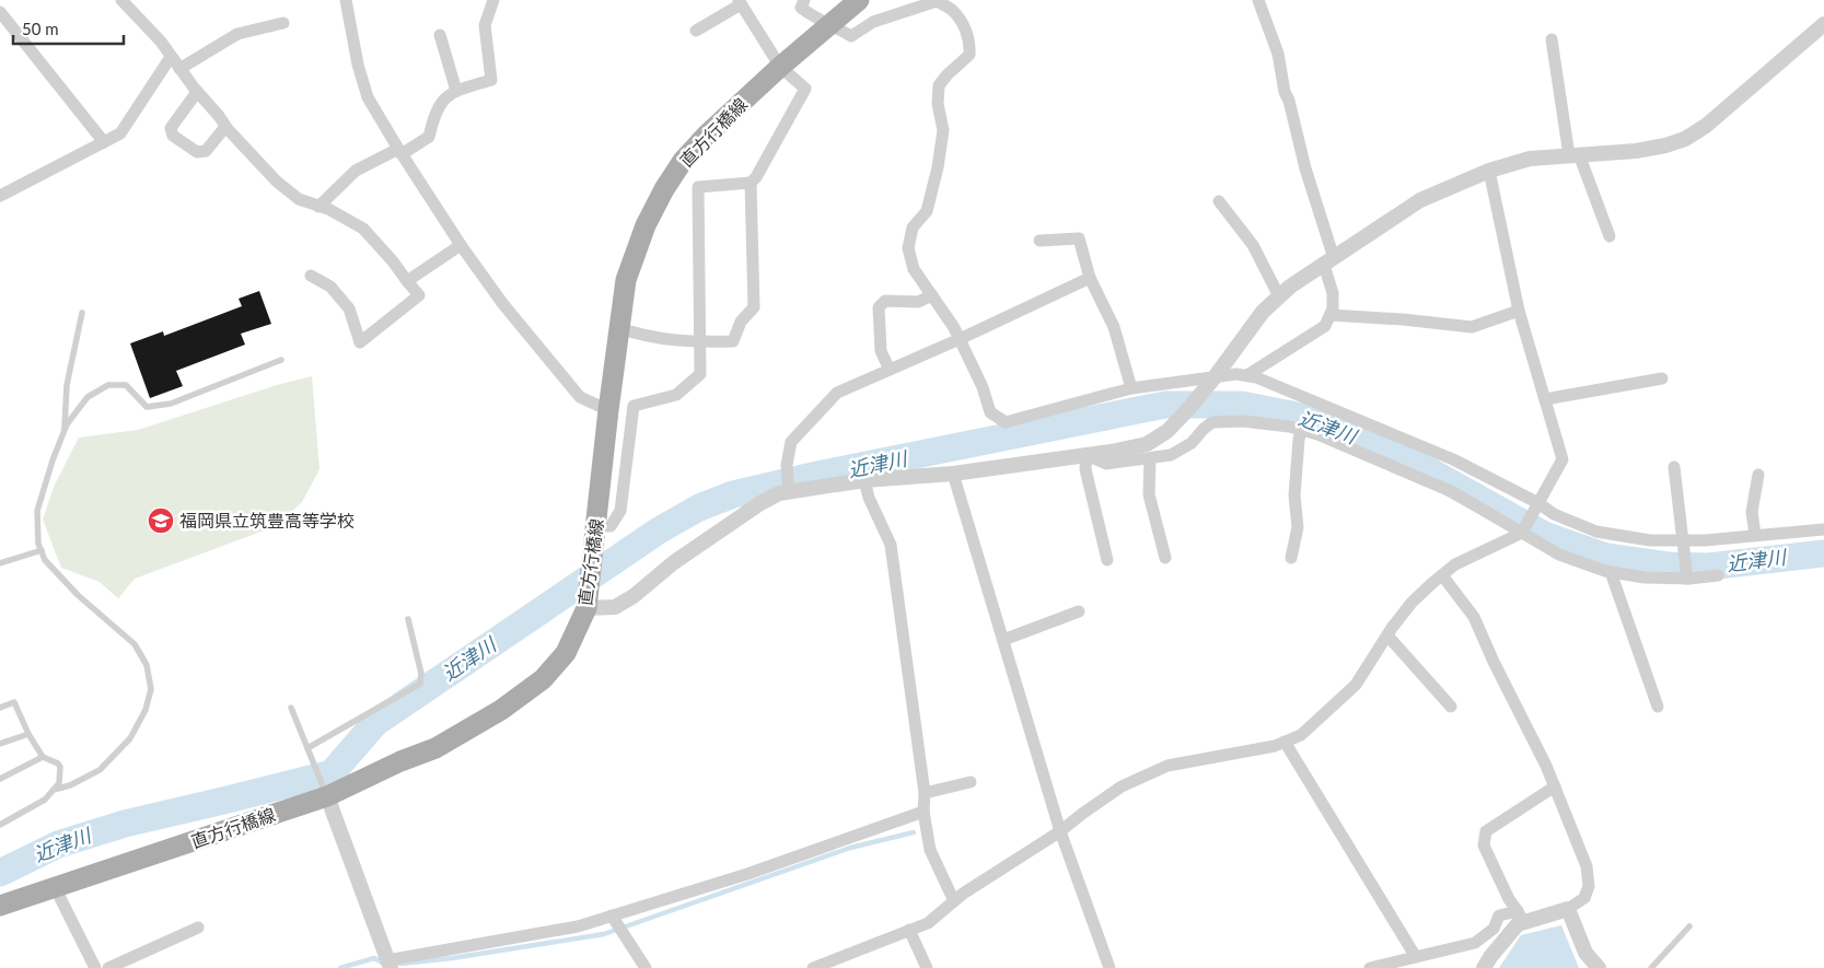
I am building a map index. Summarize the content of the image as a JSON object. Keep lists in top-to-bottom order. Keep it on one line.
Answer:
{"streets":{"main road":["直方行橋線"]},"water":["近津川"],"places":{"school or university":["福岡県立筑豊高等学校"]},"scale_bar":"50 m"}
